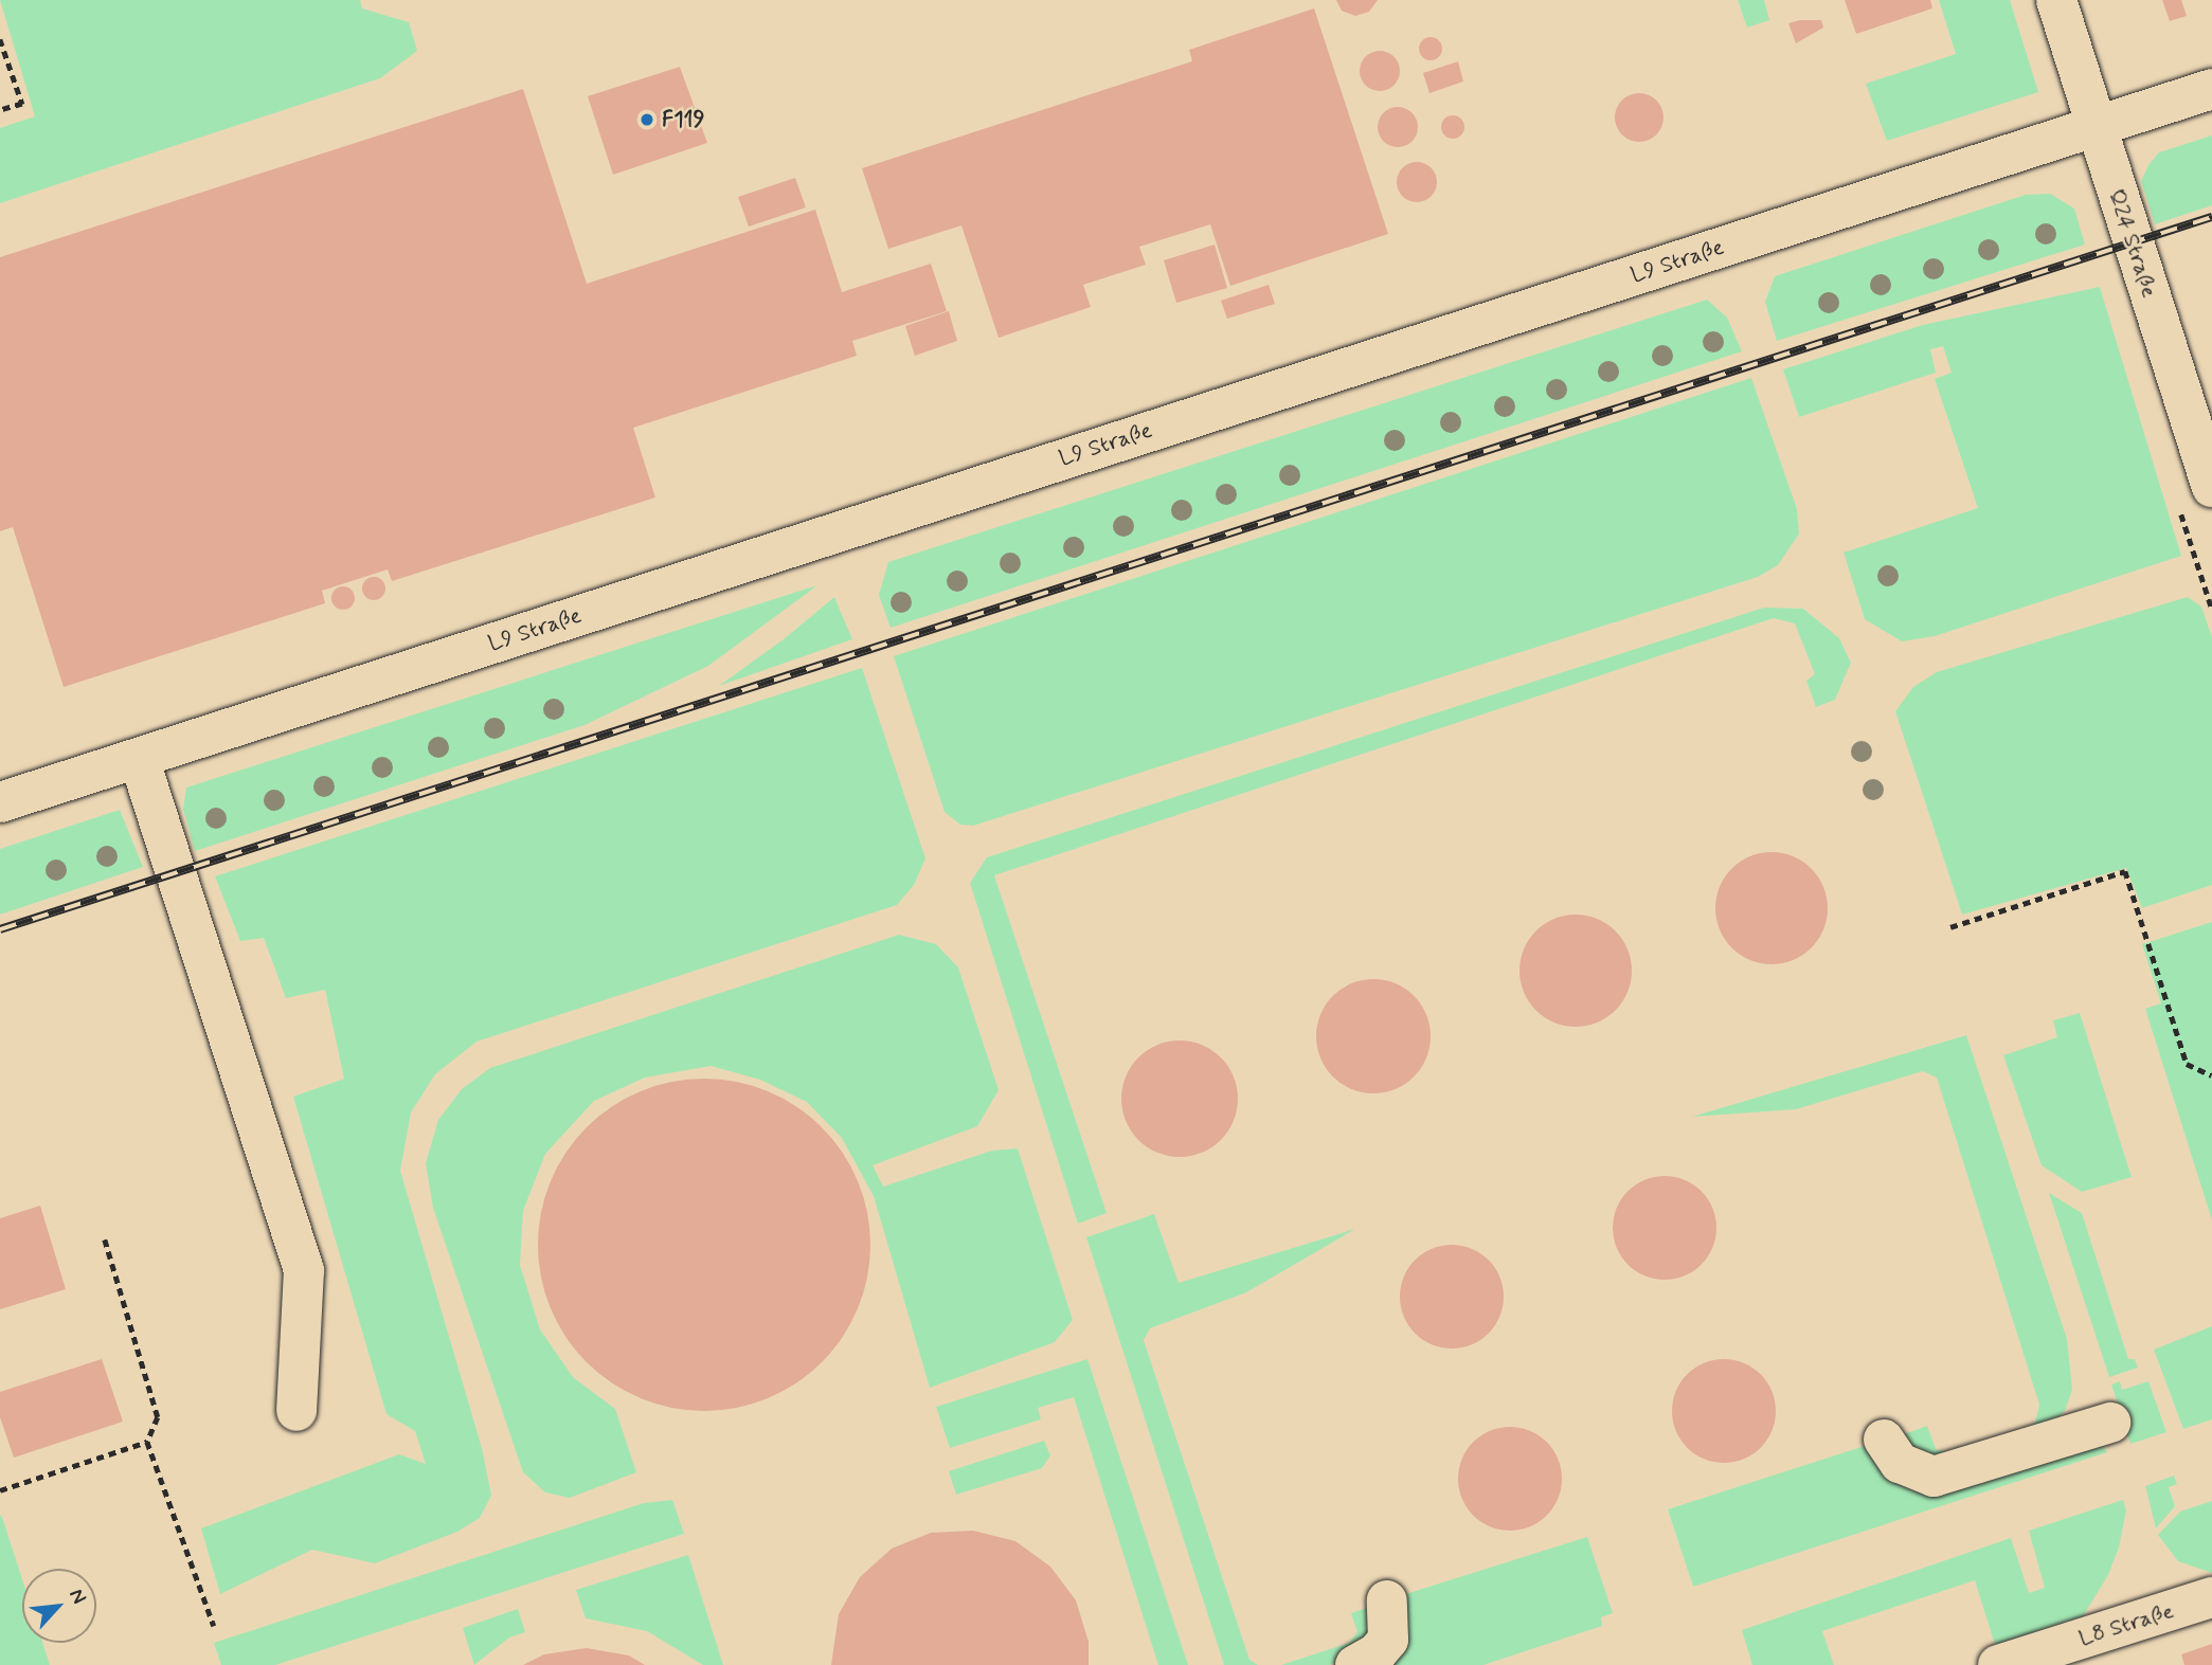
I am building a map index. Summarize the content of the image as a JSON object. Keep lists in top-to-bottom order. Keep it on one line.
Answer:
{"streets":{"lane":["Q24 Straße","L9 Straße","L8 Straße"]},"crossings":[["Q24 Straße","L9 Straße"]],"places":["F119"],"north":"top right"}
